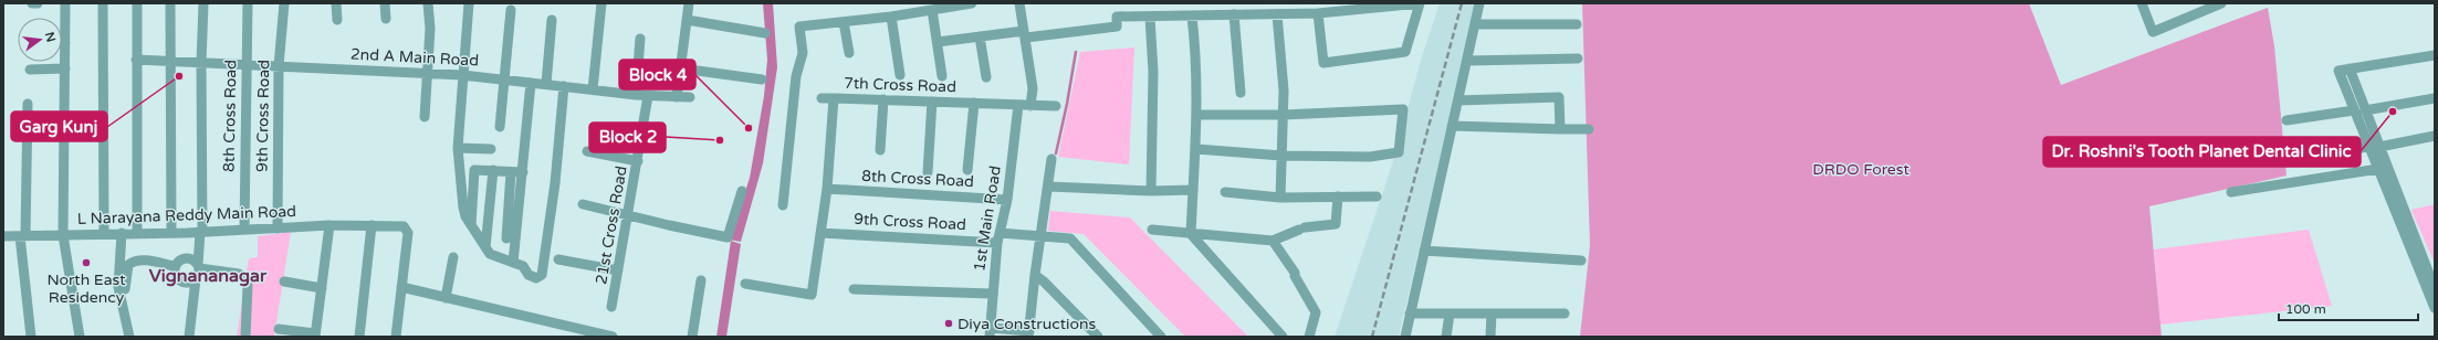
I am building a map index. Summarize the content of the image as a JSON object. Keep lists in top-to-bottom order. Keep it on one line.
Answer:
{"streets":{"street":["2nd A Main Road","7th Cross Road","8th Cross Road","9th Cross Road","L Narayana Reddy Main Road","1st Main Road","21st Cross Road"]},"crossings":[["2nd A Main Road","8th Cross Road"],["2nd A Main Road","9th Cross Road"],["2nd A Main Road","21st Cross Road"],["7th Cross Road","8th Cross Road"],["7th Cross Road","9th Cross Road"],["7th Cross Road","1st Main Road"],["8th Cross Road","L Narayana Reddy Main Road"],["8th Cross Road","1st Main Road"],["9th Cross Road","L Narayana Reddy Main Road"],["9th Cross Road","1st Main Road"]],"districts":["Vignananagar"],"parks":["DRDO Forest"],"places":["Garg Kunj","Dr. Roshni's Tooth Planet Dental Clinic","Block 4","Block 2","North East Residency","Diya Constructions"],"scale_bar":"100 m","north":"right"}
